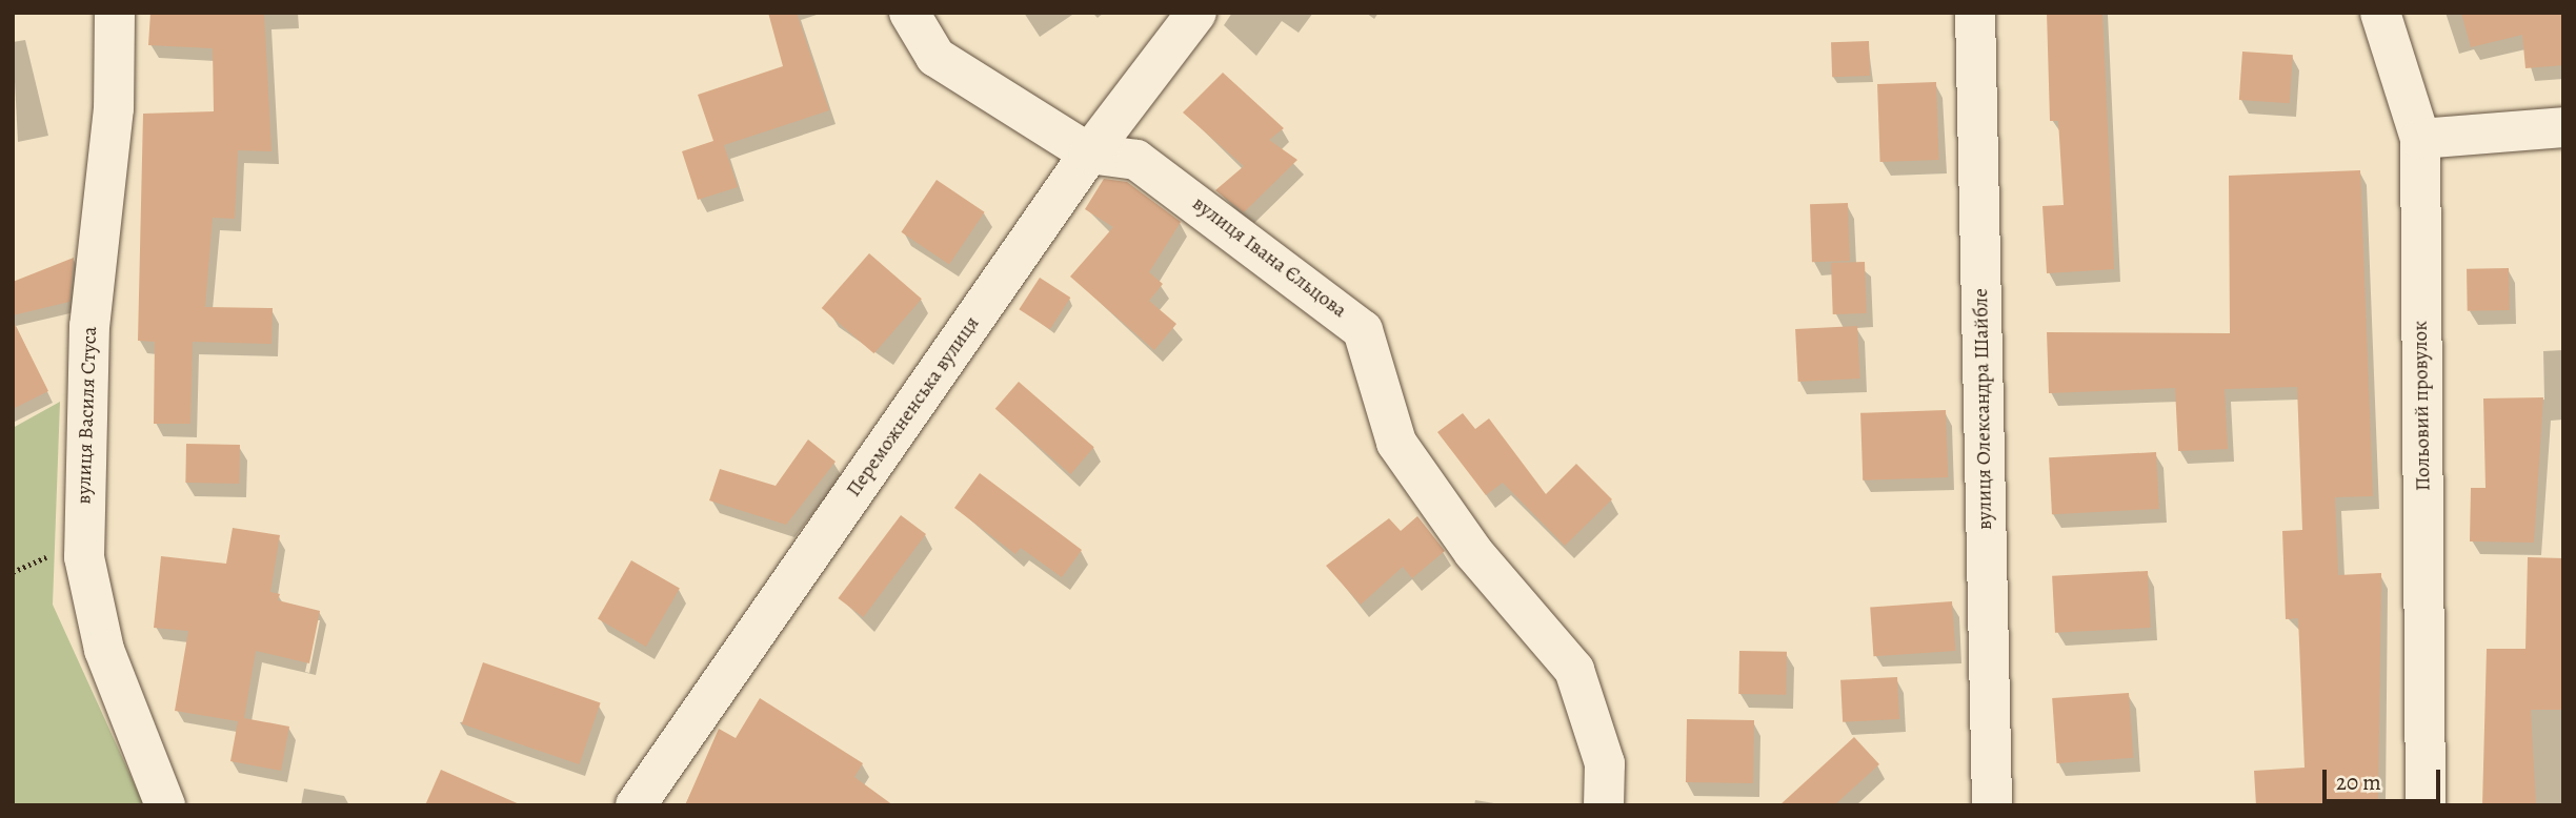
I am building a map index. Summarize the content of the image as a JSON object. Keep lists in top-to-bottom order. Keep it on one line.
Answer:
{"streets":{"street":["вулиця Івана Єльцова","Польовий провулок","Переможненська вулиця","вулиця Олександра Шайбле","вулиця Василя Стуса"]},"crossings":[["вулиця Івана Єльцова","Переможненська вулиця"]],"scale_bar":"20 m"}
